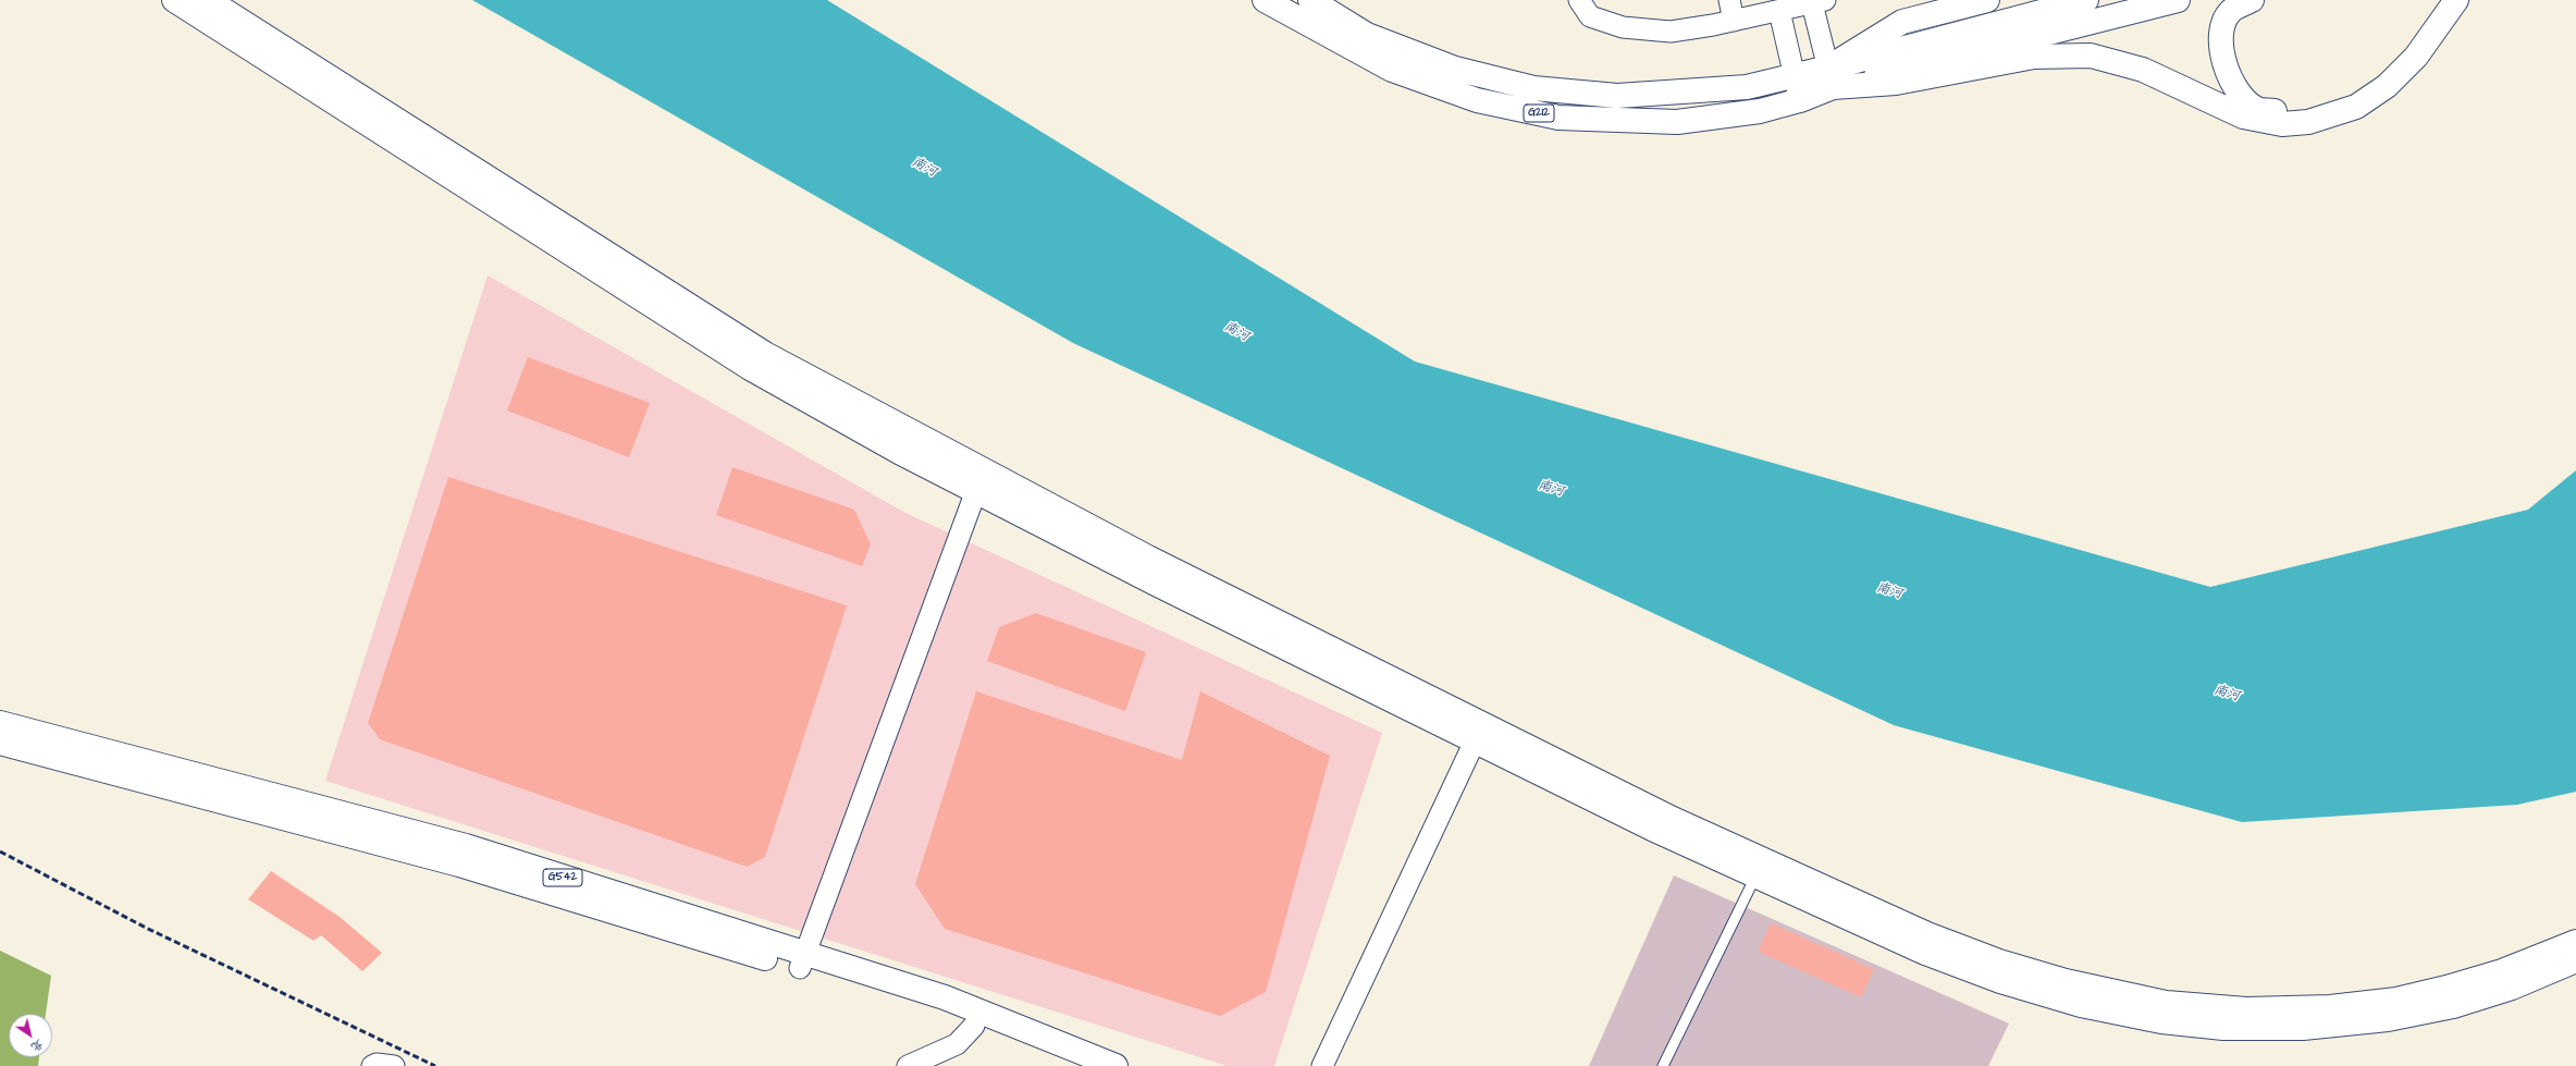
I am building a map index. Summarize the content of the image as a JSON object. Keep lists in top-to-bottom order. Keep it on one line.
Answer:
{"streets":{"main road":["G212","G542"]},"water":["南河"],"north":"bottom right"}
